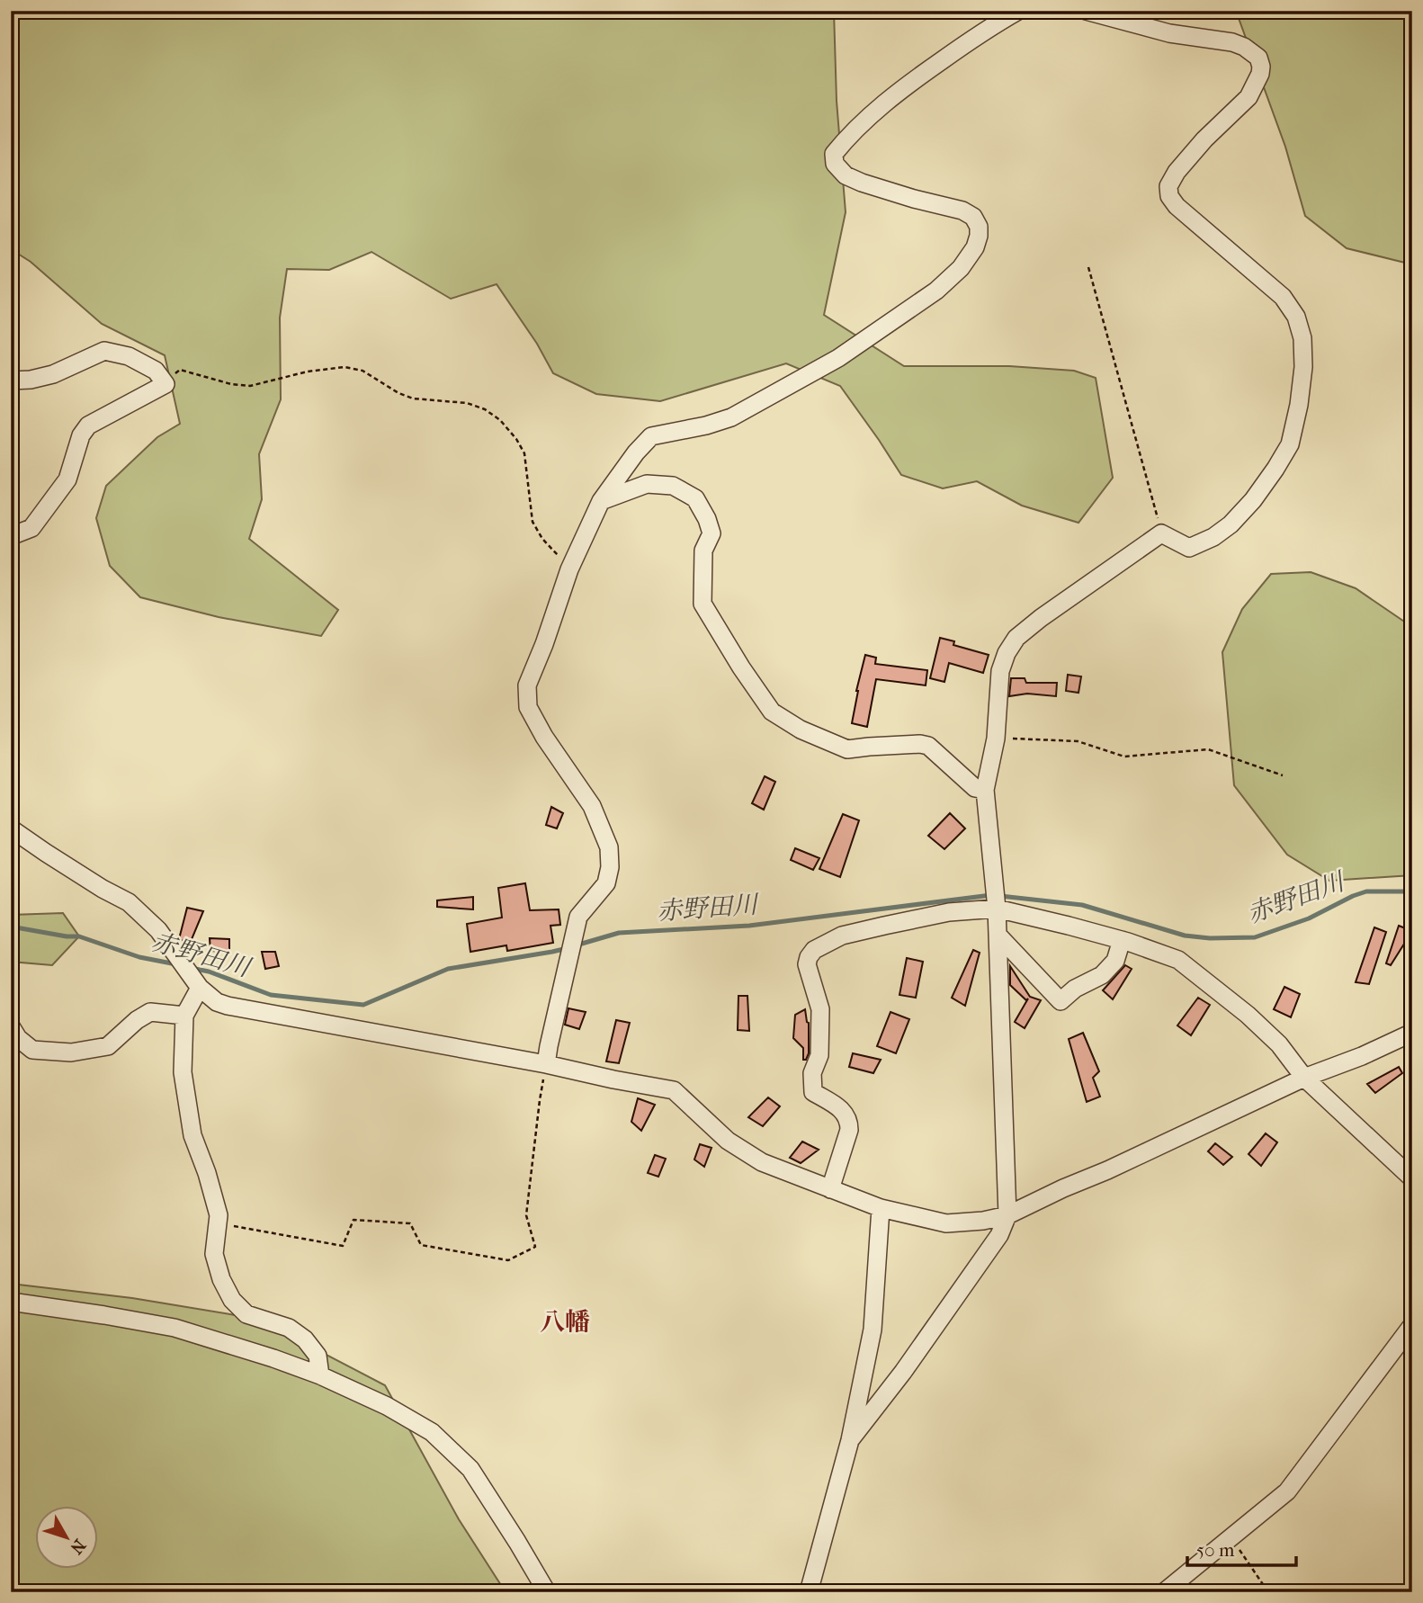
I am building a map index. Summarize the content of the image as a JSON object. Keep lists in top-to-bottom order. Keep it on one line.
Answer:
{"districts":["八幡"],"water":["赤野田川"],"scale_bar":"50 m","north":"bottom right"}
